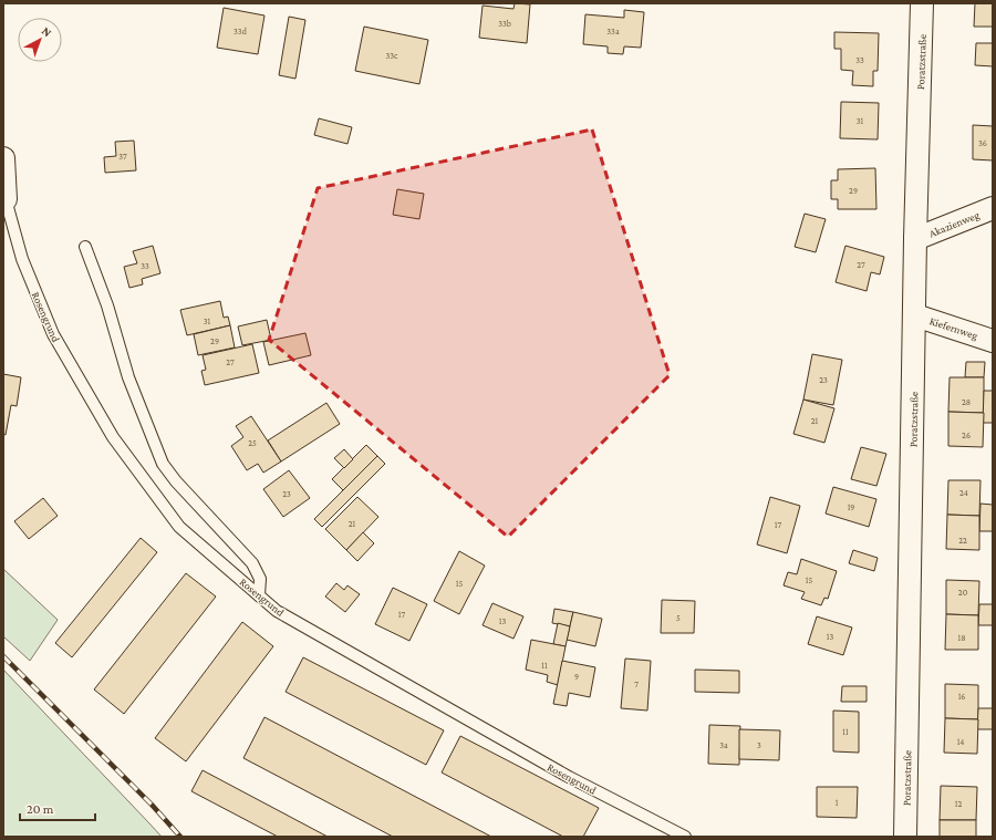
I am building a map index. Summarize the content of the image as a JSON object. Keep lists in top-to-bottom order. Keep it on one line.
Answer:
{"streets":{"street":["Poratzstraße","Akazienweg","Kiefernweg"],"lane":["Rosengrund"]},"crossings":[["Poratzstraße","Akazienweg"],["Poratzstraße","Kiefernweg"]],"house_numbers":["33b","33d","33a","33c","33","31","36","37","29","27","33","31","29","27","23","28","21","26","25","24","23","19","21","17","22","15","15","20","17","5","13","13","18","11","9","7","16","11","14","3a","3","1","12"],"scale_bar":"20 m","north":"top right"}
